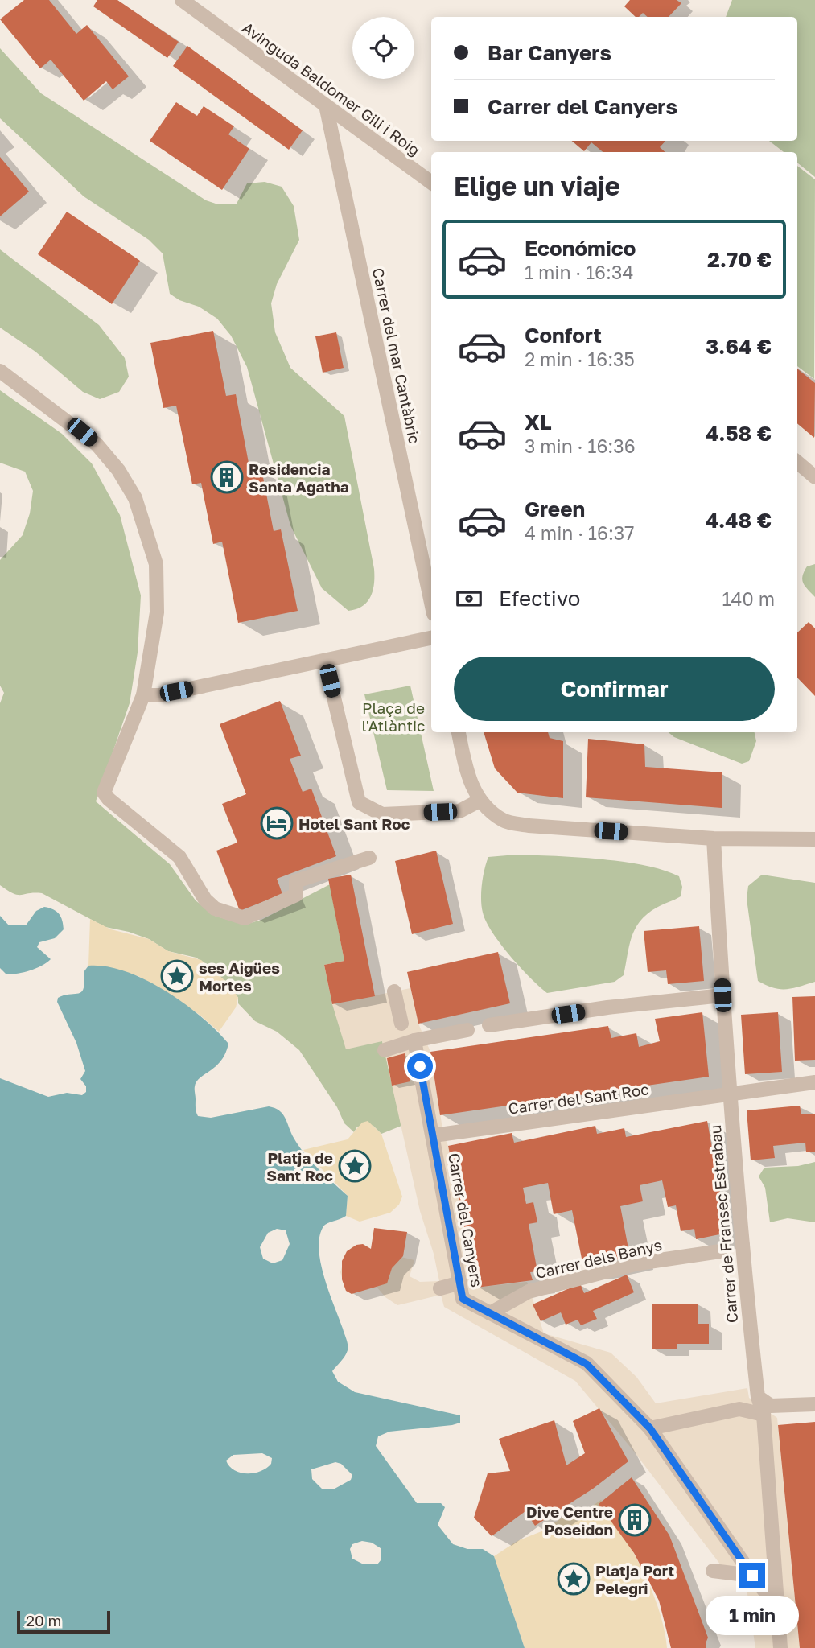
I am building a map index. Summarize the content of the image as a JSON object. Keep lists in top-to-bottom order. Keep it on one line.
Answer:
{"streets":{"street":["Avinguda Baldomer Gili i Roig","Carrer del mar Cantàbric","Carrer del Sant Roc","Carrer del Canyers","Carrer de Fransec Estrabau","Carrer dels Banys"]},"crossings":[["Avinguda Baldomer Gili i Roig","Carrer del mar Cantàbric"],["Carrer del Sant Roc","Carrer del Canyers"],["Carrer del Sant Roc","Carrer de Fransec Estrabau"],["Carrer del Canyers","Carrer de Fransec Estrabau"],["Carrer del Canyers","Carrer dels Banys"]],"parks":["Plaça de l'Atlàntic"],"places":{"building":["Residencia Santa Agatha","Dive Centre Poseidon"],"hotel":["Hotel Sant Roc"],"place":["ses Aigües Mortes","Platja de Sant Roc","Platja Port Pelegri"]},"scale_bar":"20 m","page":{"banner":["Bar Canyers","Carrer del Canyers"],"heading":"Elige un viaje","list":[{"name":"Económico","note":"1 min · 16:34","value":"2.70 €"},{"name":"Confort","note":"2 min · 16:35","value":"3.64 €"},{"name":"XL","note":"3 min · 16:36","value":"4.58 €"},{"name":"Green","note":"4 min · 16:37","value":"4.48 €"}],"pay":["Efectivo","140 m"],"buttons":"Confirmar","bubble":"1 min","scale":"20 m"}}
